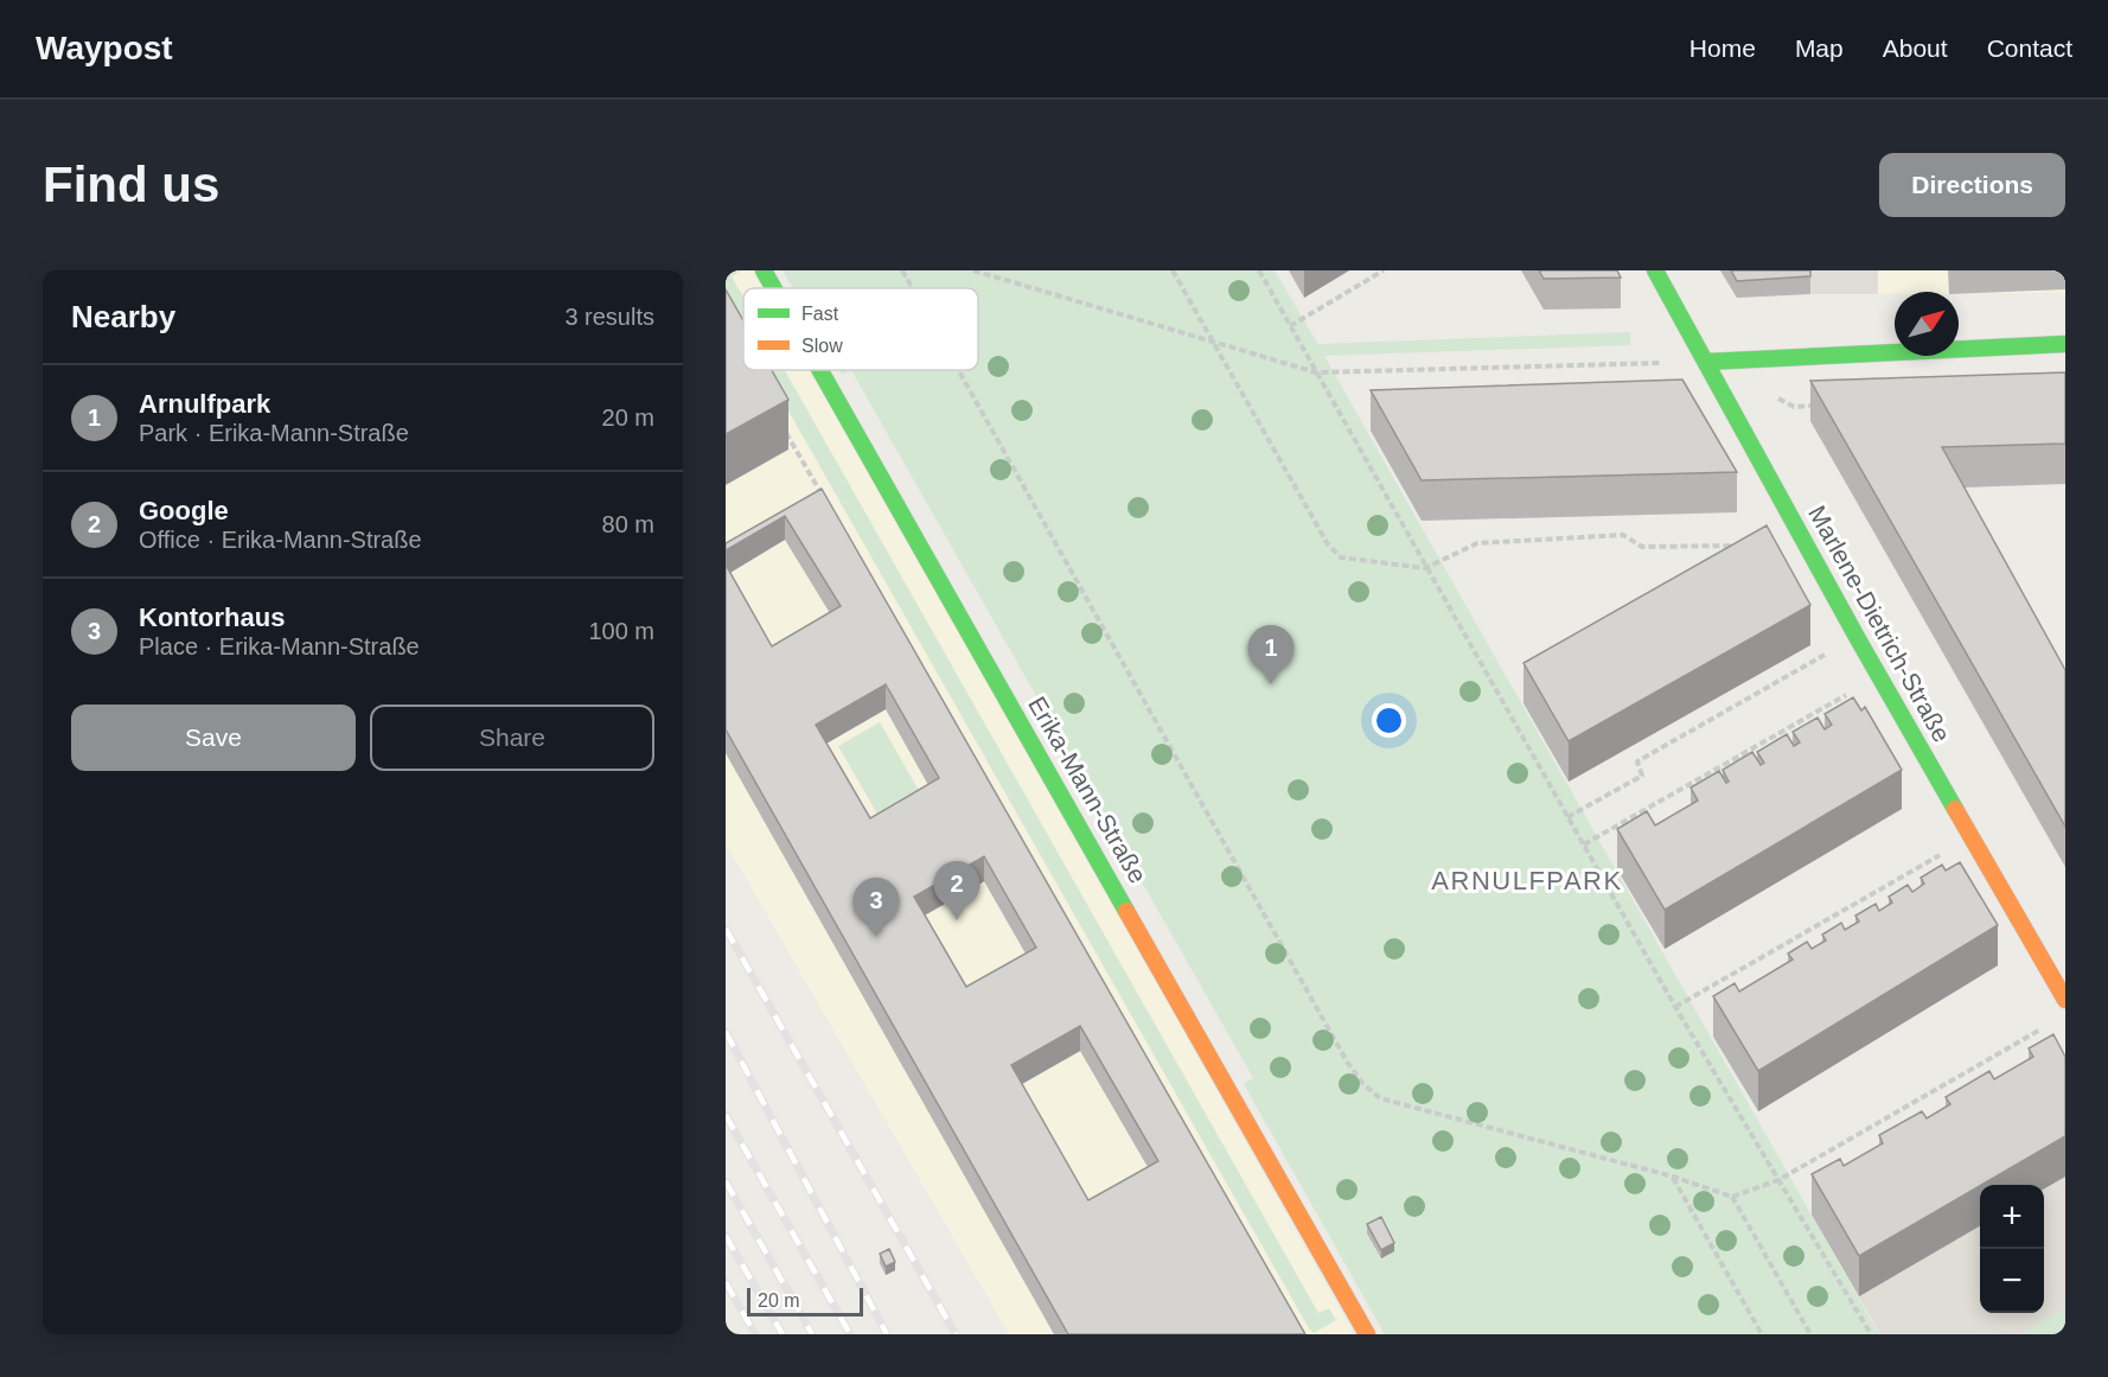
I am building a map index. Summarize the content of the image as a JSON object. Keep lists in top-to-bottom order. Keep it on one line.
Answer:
{"streets":{"street":["Marlene-Dietrich-Straße","Erika-Mann-Straße"]},"districts":["ARNULFPARK"],"legend":["Fast","Slow"],"scale_bar":"20 m","north":"top right","page":{"header":"Waypost","nav":["Home","Map","About","Contact"],"buttons":["Directions",["Save","Share"]],"title":"Find us","heading":["Nearby","3 results"],"list":[{"mark":"1","name":"Arnulfpark","note":"Park · Erika-Mann-Straße","value":"20 m"},{"mark":"2","name":"Google","note":"Office · Erika-Mann-Straße","value":"80 m"},{"mark":"3","name":"Kontorhaus","note":"Place · Erika-Mann-Straße","value":"100 m"}],"pins":["1","2","3"],"map_buttons":["+","−"],"scale":"20 m"}}
